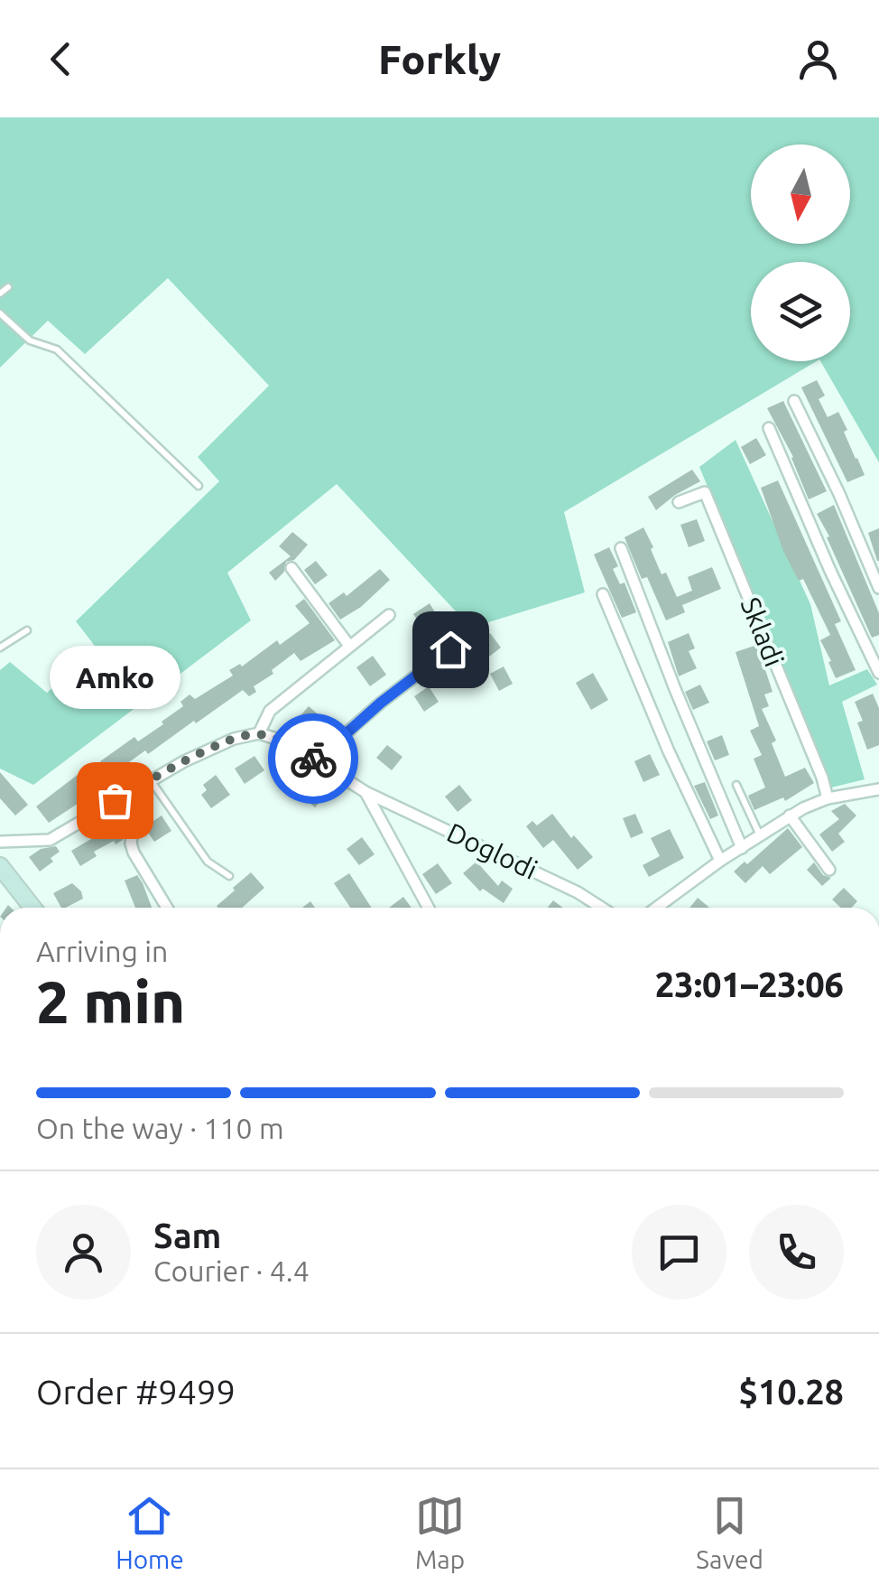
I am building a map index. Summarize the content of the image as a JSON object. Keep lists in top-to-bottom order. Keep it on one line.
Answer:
{"streets":{"street":["Skladi","Doglodi"]},"places":["Amko"],"north":"bottom","page":{"header":"Forkly","bubble":"Amko","heading":["2 min","Arriving in","23:01–23:06"],"panel":["Sam","Courier · 4.4","Order #9499","$10.28"],"bar":"On the way · 110 m","tabs":["Home","Map","Saved"]}}
